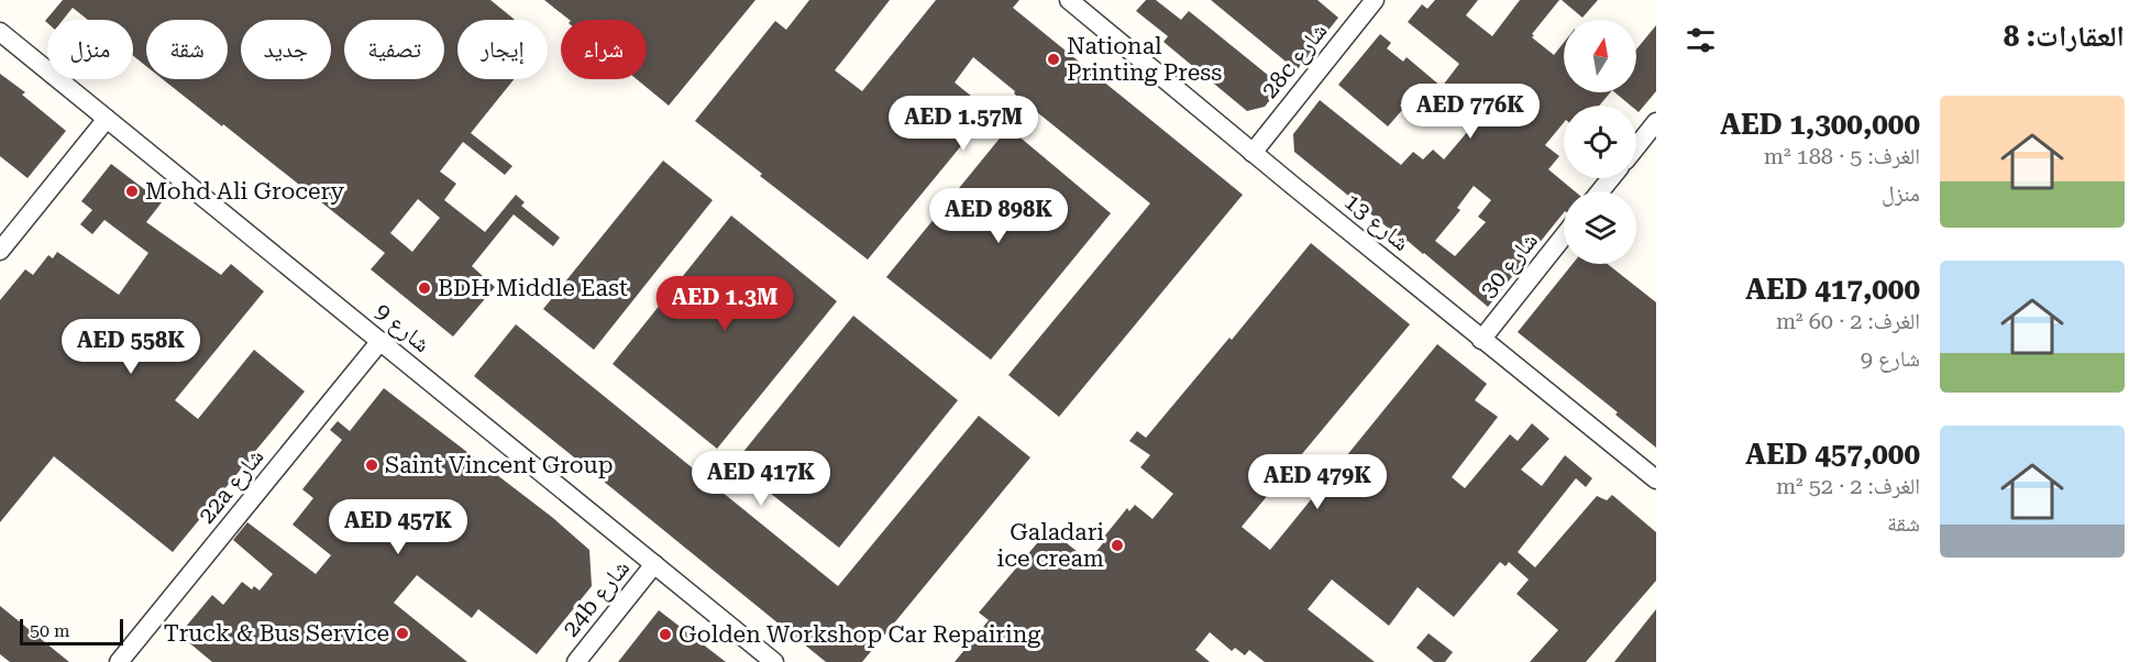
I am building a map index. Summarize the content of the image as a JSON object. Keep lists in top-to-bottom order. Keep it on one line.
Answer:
{"streets":{"street":["28c شارع","شارع 13","شارع 30","شارع 9","22a شارع","24b شارع"]},"crossings":[["28c شارع","شارع 13"],["شارع 13","شارع 30"],["شارع 9","22a شارع"],["شارع 9","24b شارع"]],"places":["National Printing Press","Mohd Ali Grocery","BDH Middle East","Saint Vincent Group","Galadari ice cream","Truck & Bus Service","Golden Workshop Car Repairing"],"scale_bar":"50 m","north":"top","page":{"heading":"العقارات: 8","chip":["شراء","إيجار","تصفية","جديد","شقة","منزل"],"list":[{"name":"AED 1,300,000","note":"الغرف: 5 · 188 m² · منزل"},{"name":"AED 417,000","note":"الغرف: 2 · 60 m² · شارع 9"},{"name":"AED 457,000","note":"الغرف: 2 · 52 m² · شقة"}],"price":["AED 776K","AED 1.57M","AED 898K","AED 1.3M","AED 558K","AED 417K","AED 479K","AED 457K"],"scale":"50 m"}}
